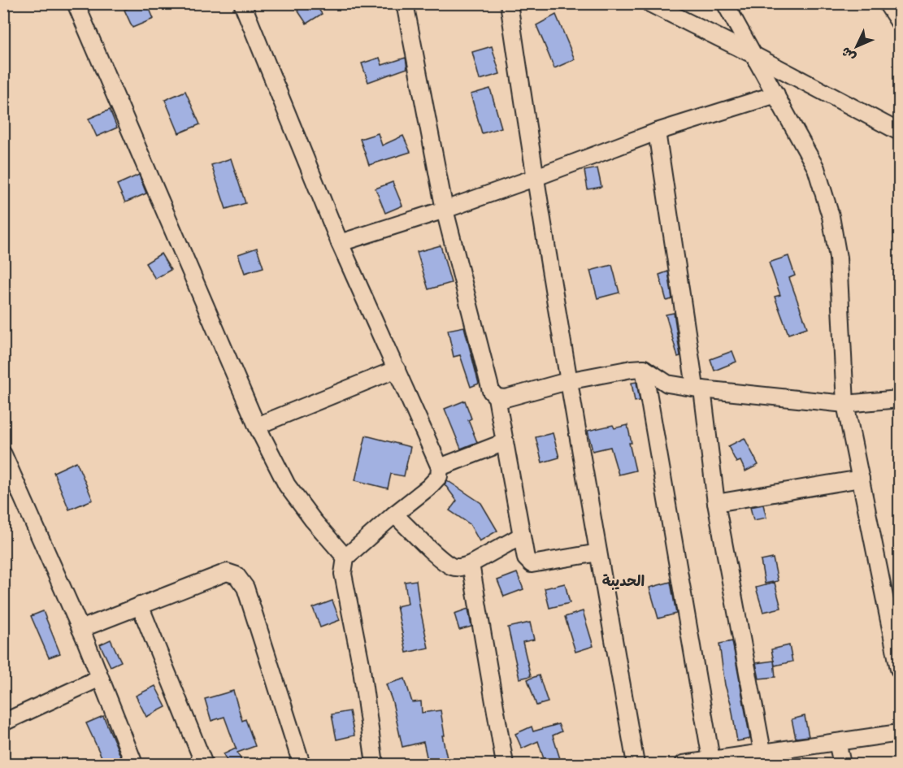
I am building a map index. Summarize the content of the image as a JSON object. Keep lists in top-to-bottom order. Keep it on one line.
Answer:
{"districts":["الحديبة"],"north":"bottom left"}
